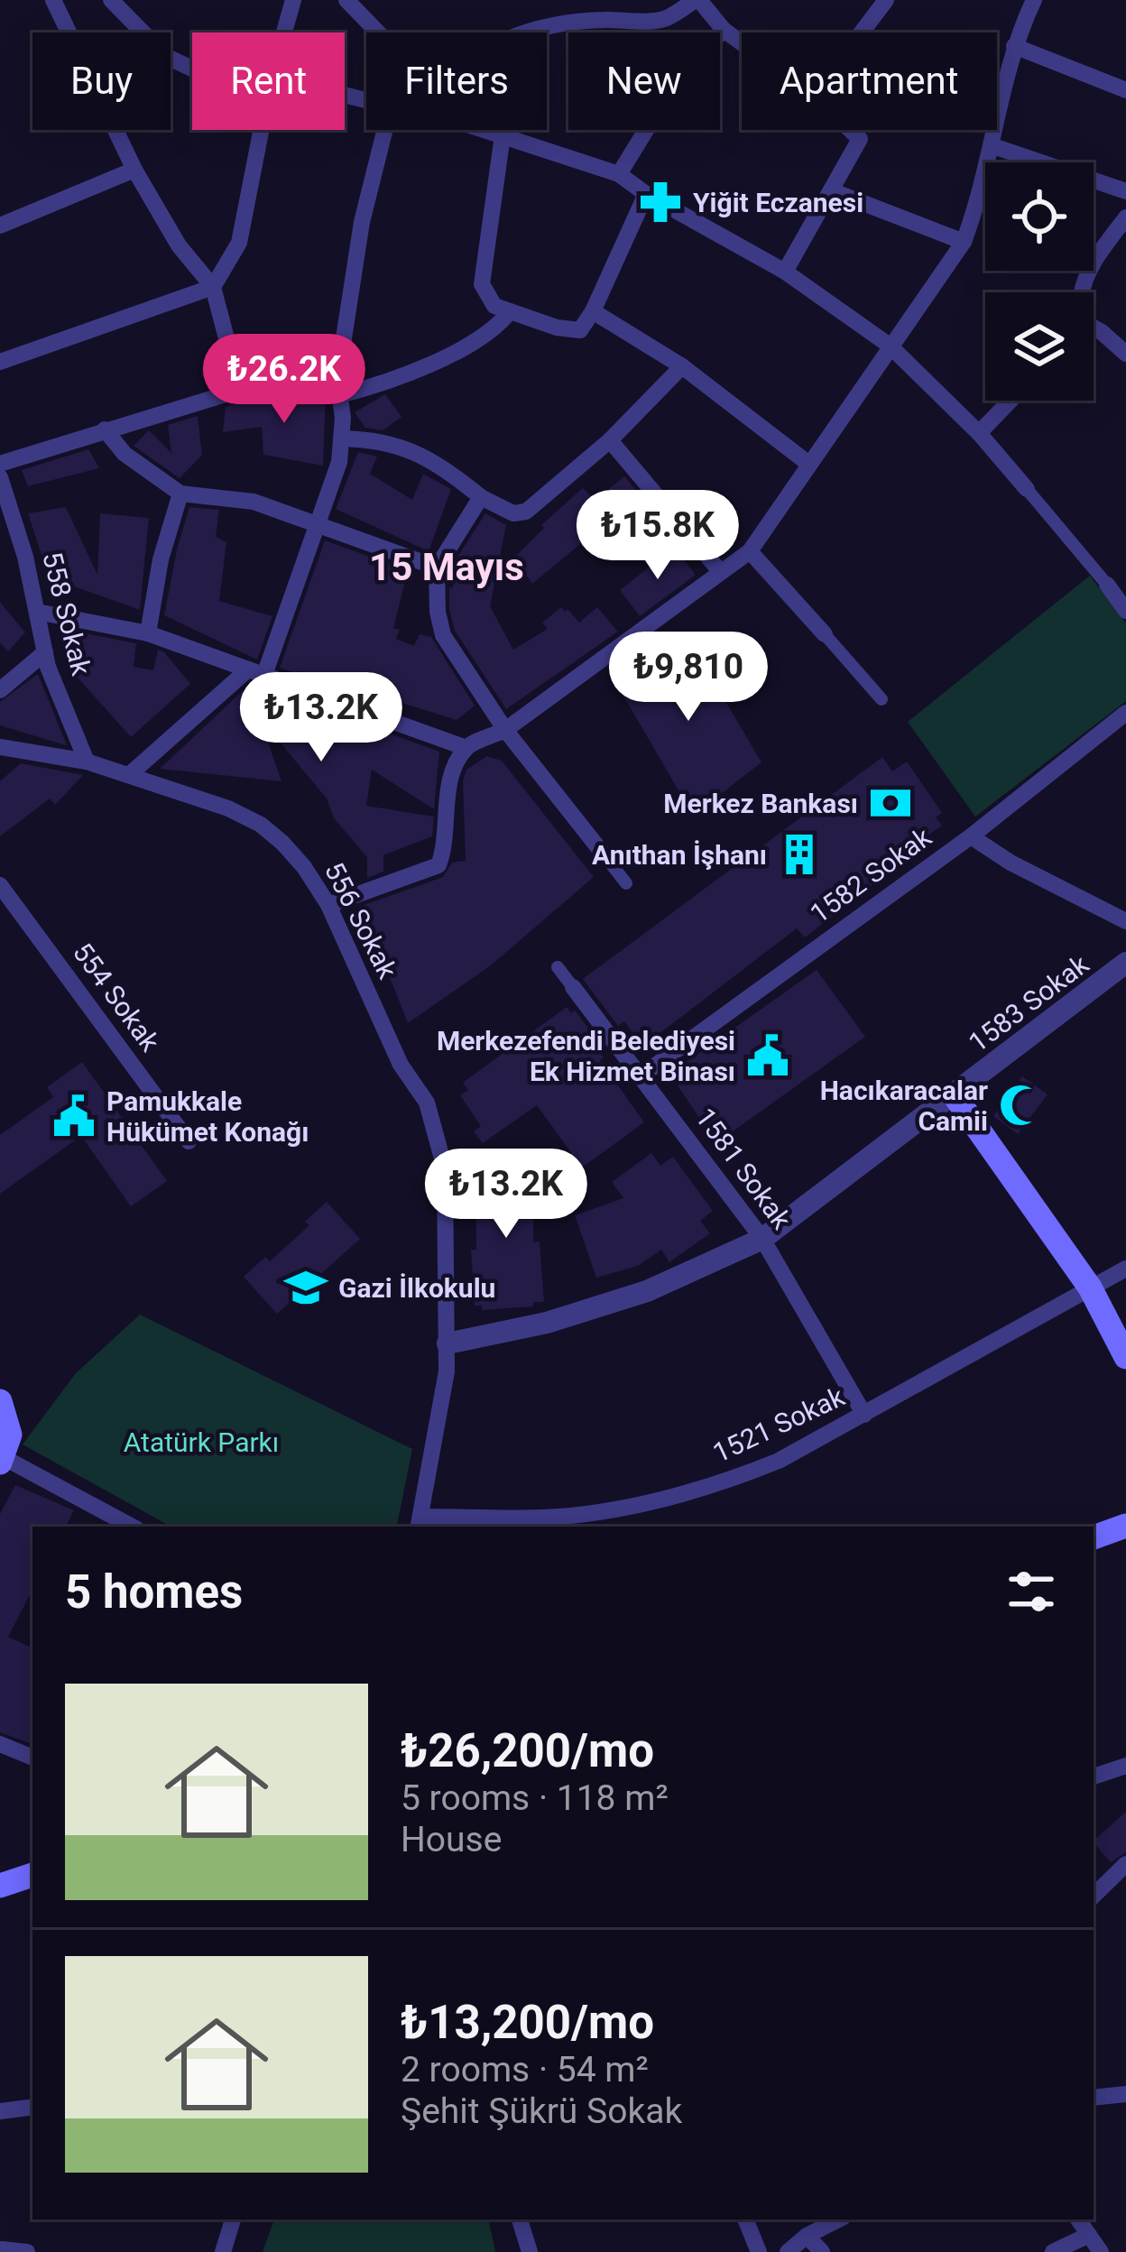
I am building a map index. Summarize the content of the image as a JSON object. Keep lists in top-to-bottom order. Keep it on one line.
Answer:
{"streets":{"street":["558 Sokak","1582 Sokak","556 Sokak","554 Sokak","1583 Sokak","1581 Sokak","1521 Sokak"]},"crossings":[["558 Sokak","556 Sokak"],["1582 Sokak","1581 Sokak"],["556 Sokak","1583 Sokak"],["556 Sokak","1521 Sokak"],["1583 Sokak","1581 Sokak"],["1581 Sokak","1521 Sokak"]],"districts":["15 Mayıs"],"parks":["Atatürk Parkı"],"places":{"pharmacy":["Yiğit Eczanesi"],"bank":["Merkez Bankası"],"building":["Anıthan İşhanı"],"public building":["Merkezefendi Belediyesi Ek Hizmet Binası","Pamukkale Hükümet Konağı"],"mosque":["Hacıkaracalar Camii"],"school or university":["Gazi İlkokulu"]},"page":{"chip":["Buy","Rent","Filters","New","Apartment"],"price":["₺26.2K","₺15.8K","₺9,810","₺13.2K","₺13.2K"],"heading":"5 homes","list":[{"name":"₺26,200/mo","note":"5 rooms · 118 m² · House"},{"name":"₺13,200/mo","note":"2 rooms · 54 m² · Şehit Şükrü Sokak"}]}}
